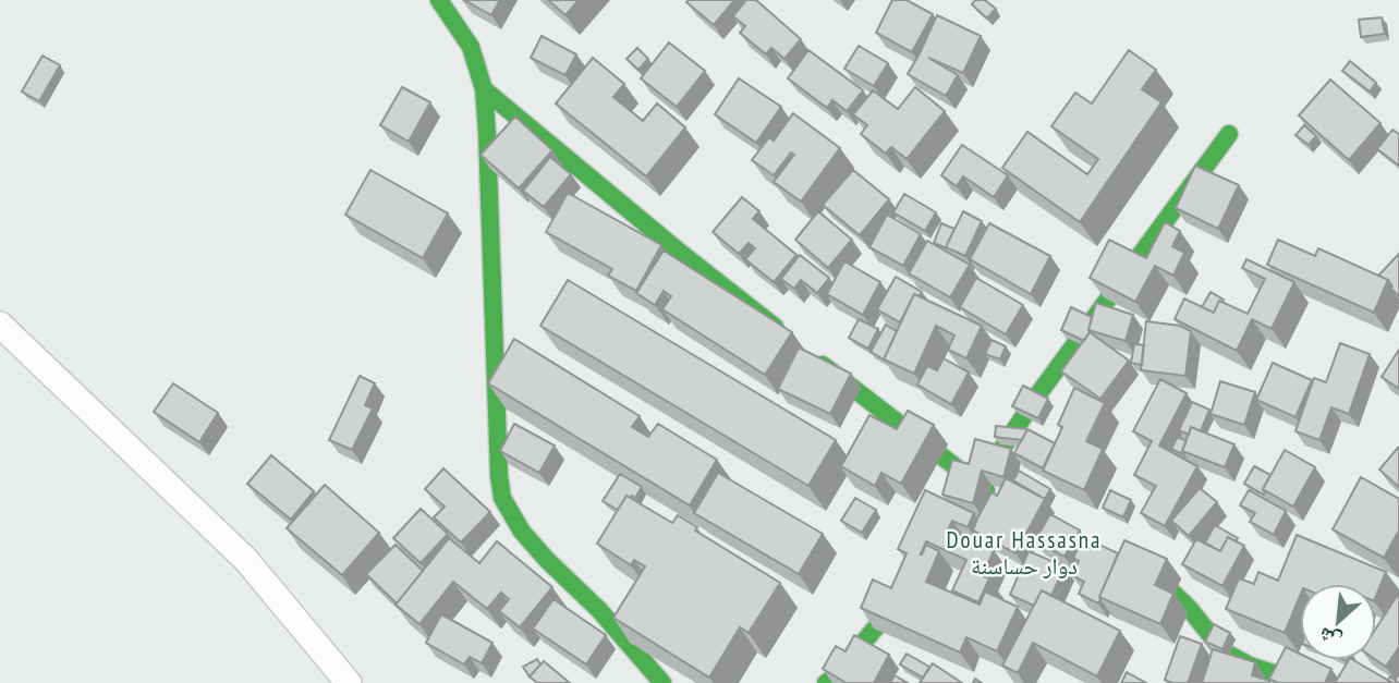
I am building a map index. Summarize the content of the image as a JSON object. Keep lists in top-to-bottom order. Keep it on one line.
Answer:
{"districts":["Douar Hassasna دوار حساسنة"],"north":"bottom left"}
